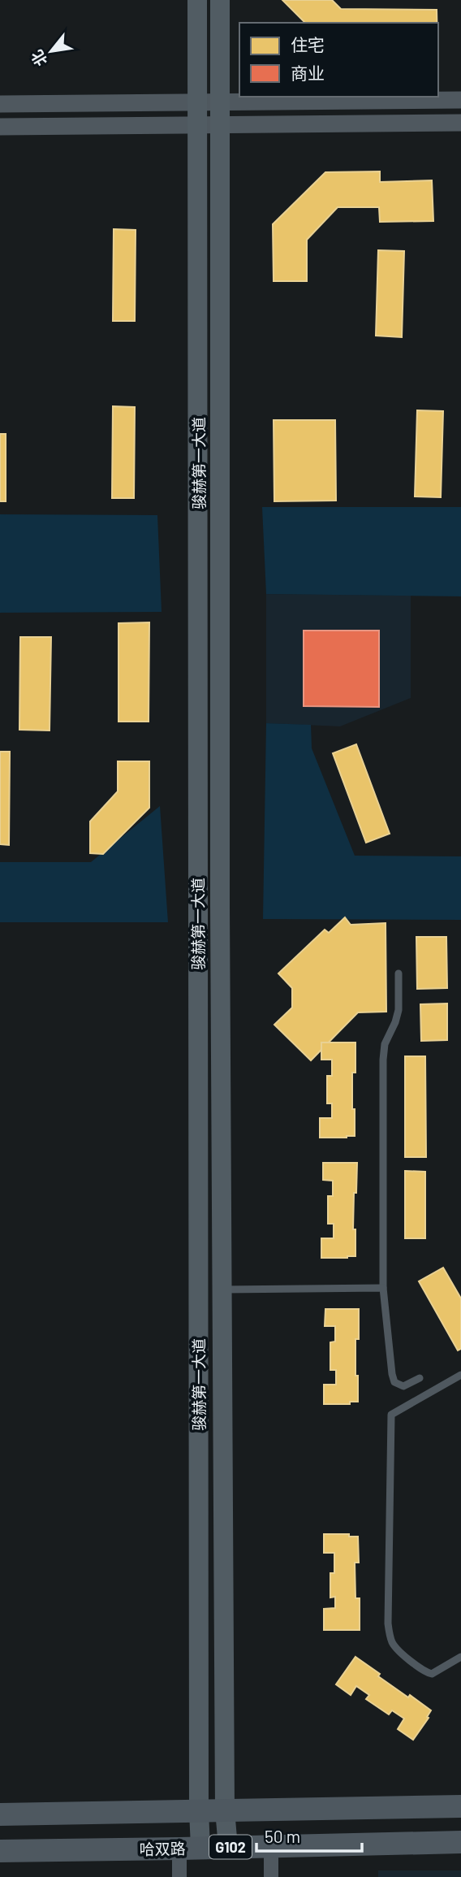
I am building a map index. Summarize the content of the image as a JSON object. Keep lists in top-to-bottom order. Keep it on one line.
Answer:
{"streets":{"highway":["G102","哈双路"],"main road":["骏赫第一大道"]},"crossings":[["骏赫第一大道","哈双路"]],"legend":["住宅","商业"],"scale_bar":"50 m","north":"bottom left"}
